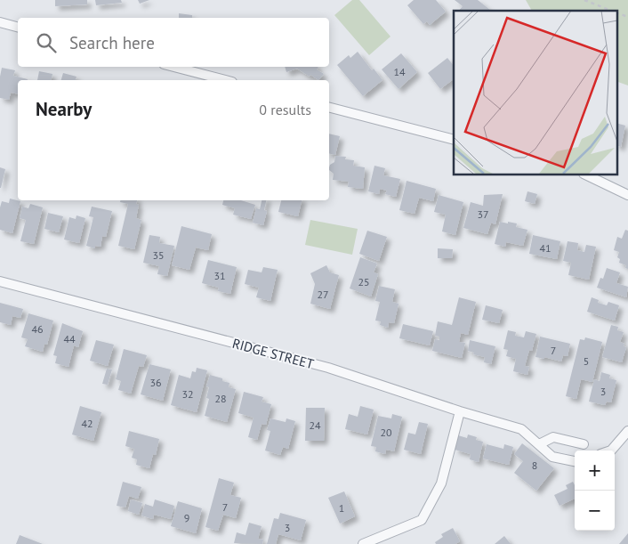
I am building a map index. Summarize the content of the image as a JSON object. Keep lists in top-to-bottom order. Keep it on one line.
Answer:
{"streets":{"street":["RIDGE STREET"]},"house_numbers":["14","37","41","35","31","25","27","46","44","7","5","36","3","32","28","42","24","20","8","7","1","9","3"],"page":{"search":"Search here","heading":["Nearby","0 results"],"map_buttons":["+","−"]}}
